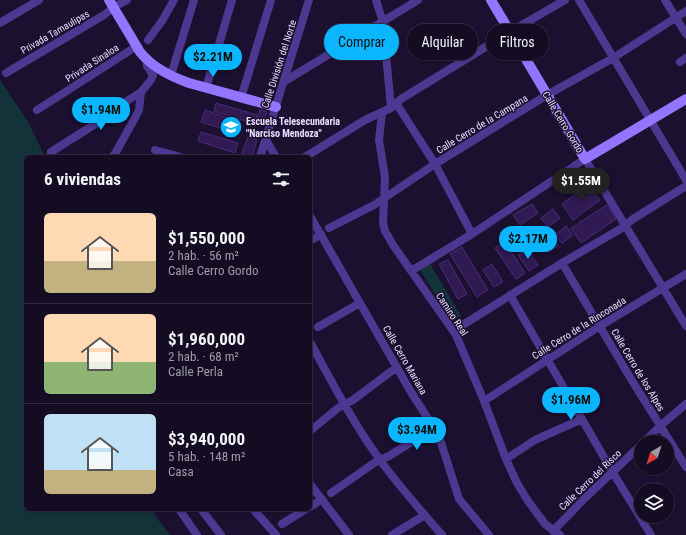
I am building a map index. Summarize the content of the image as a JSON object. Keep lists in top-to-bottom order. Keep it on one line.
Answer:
{"streets":{"street":["Privada Tamaulipas","Privada Sinaloa","Calle División del Norte","Calle Cerro Gordo","Calle Cerro de la Campana","Camino Real","Calle Cerro de la Rinconada","Calle Cerro Mariana","Calle Cerro de los Alpes","Calle Cerro del Risco"]},"crossings":[["Calle Cerro Gordo","Calle Cerro de la Campana"],["Calle Cerro Gordo","Calle Cerro de la Rinconada"],["Calle Cerro de la Campana","Camino Real"],["Camino Real","Calle Cerro de la Rinconada"],["Camino Real","Calle Cerro del Risco"],["Calle Cerro de la Rinconada","Calle Cerro de los Alpes"]],"places":{"school or university":["Escuela Telesecundaria \"Narciso Mendoza\""]},"north":"bottom left","page":{"chip":["Comprar","Alquilar","Filtros"],"price":["$2.21M","$1.94M","$1.55M","$2.17M","$1.96M","$3.94M"],"heading":"6 viviendas","list":[{"name":"$1,550,000","note":"2 hab. · 56 m² · Calle Cerro Gordo"},{"name":"$1,960,000","note":"2 hab. · 68 m² · Calle Perla"},{"name":"$3,940,000","note":"5 hab. · 148 m² · Casa"}]}}
